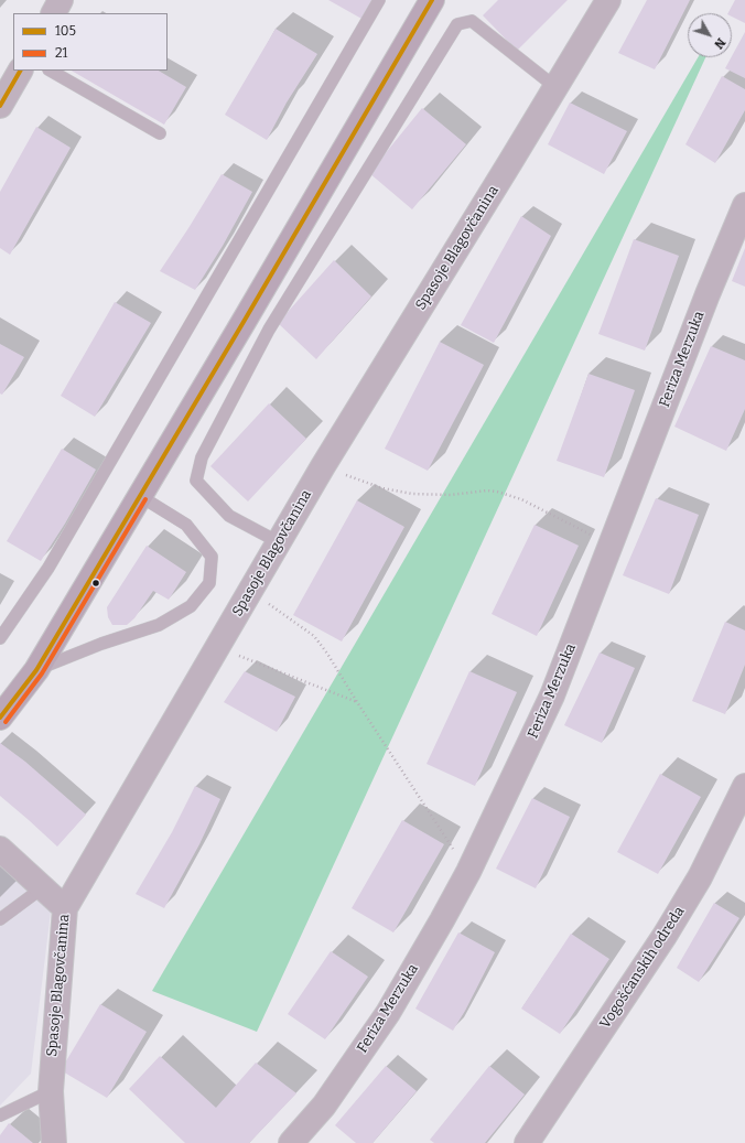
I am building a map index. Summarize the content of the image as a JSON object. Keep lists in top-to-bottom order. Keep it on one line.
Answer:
{"streets":{"street":["Spasoje Blagovčanina","Feriza Merzuka","Vogošćanskih odreda"]},"lines":["transit line 105","transit line 21"],"legend":["105","21"],"north":"bottom right"}
